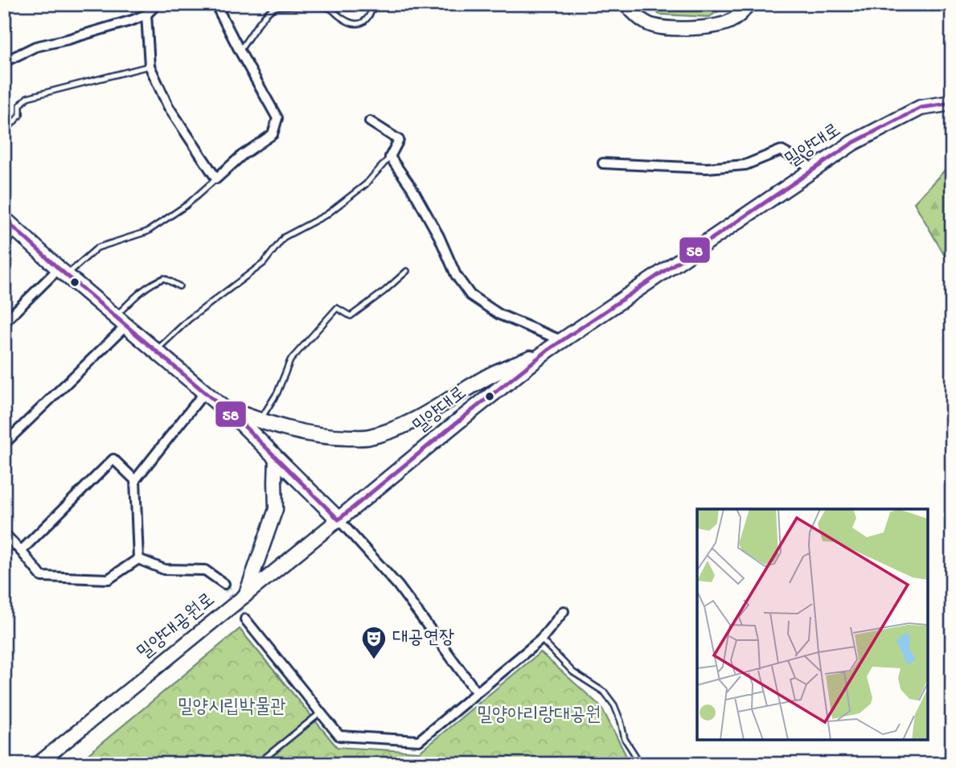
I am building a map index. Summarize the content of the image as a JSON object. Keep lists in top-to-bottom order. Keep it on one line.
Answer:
{"streets":{"main road":["밀양대로","밀양대공원로"]},"crossings":[["밀양대로","밀양대공원로"]],"parks":["밀양시립박물관","밀양아리랑대공원"],"places":{"theatre":["대공연장"]},"lines":["transit line 58"]}
